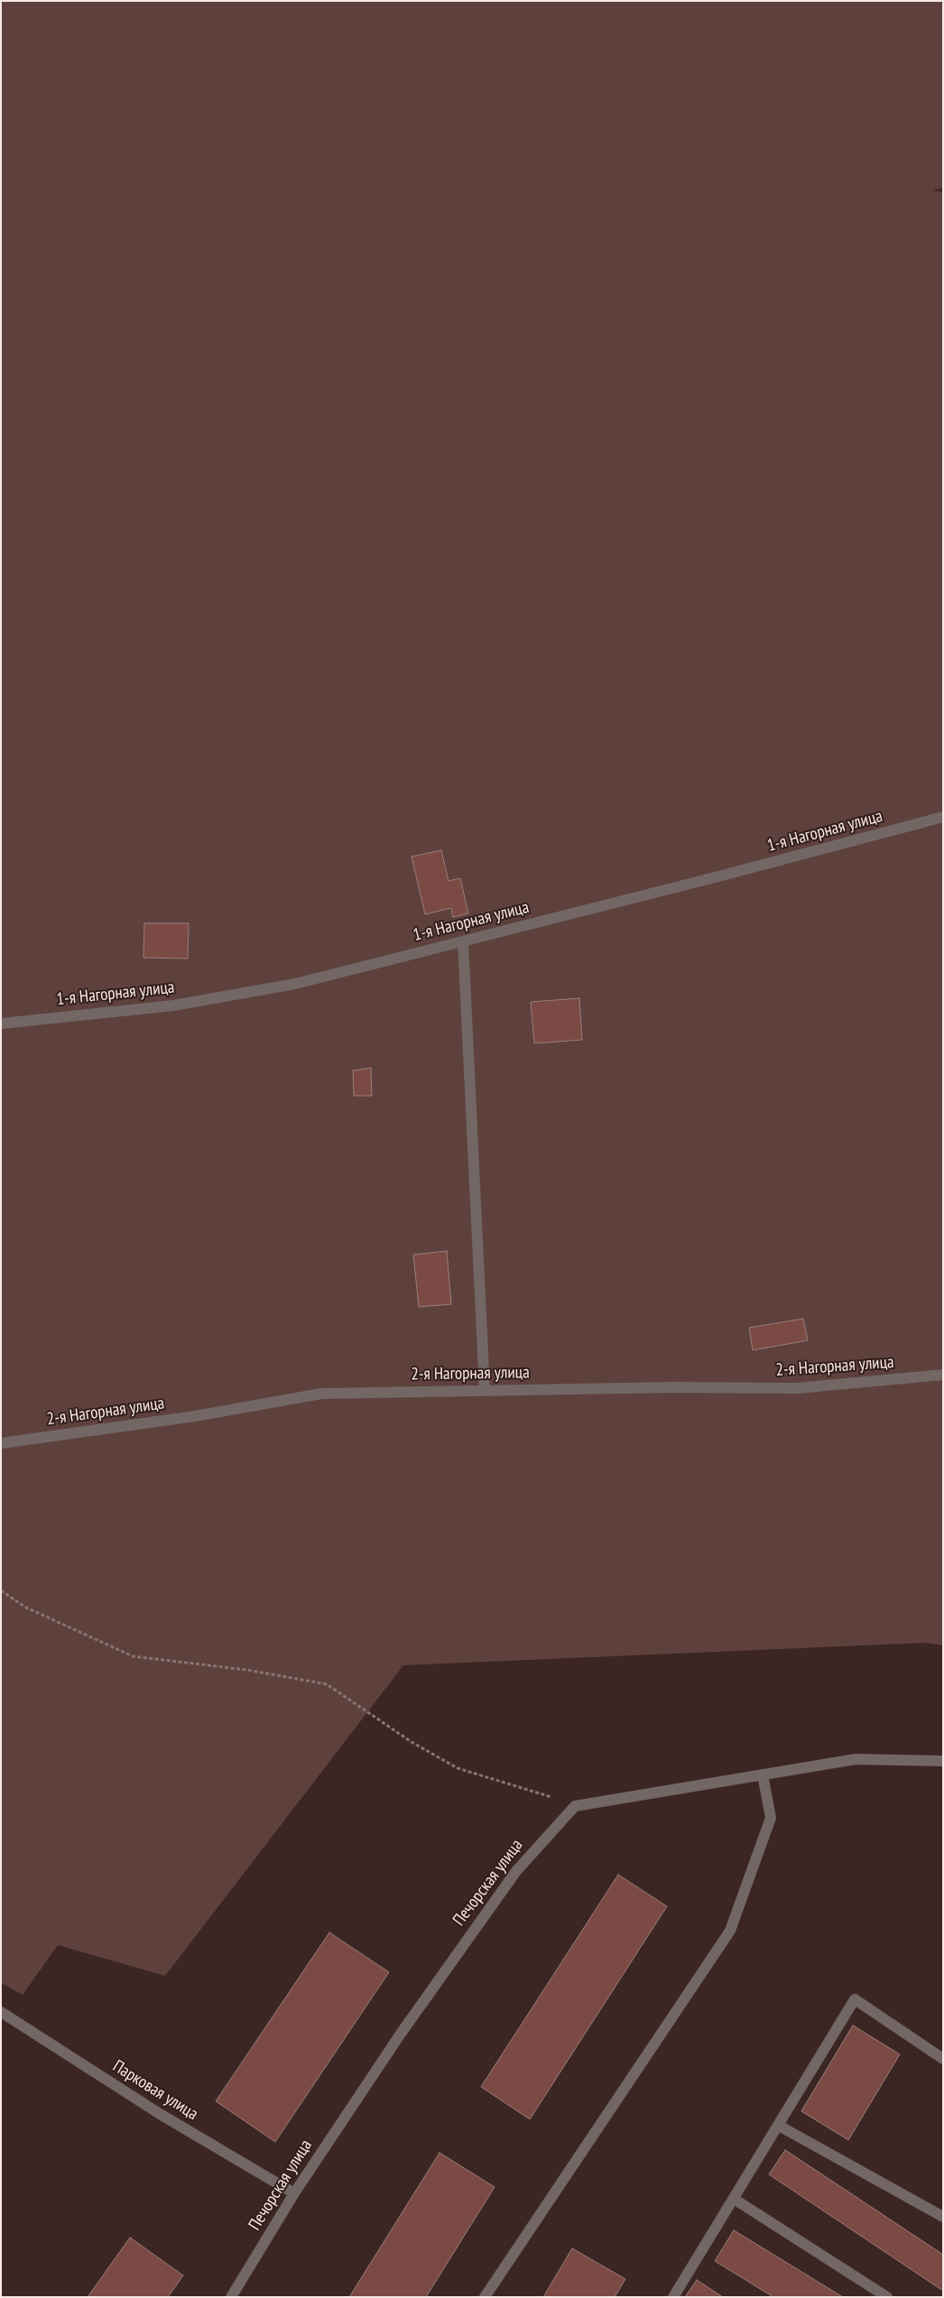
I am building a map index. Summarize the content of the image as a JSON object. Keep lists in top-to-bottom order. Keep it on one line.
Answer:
{"streets":{"street":["1-я Нагорная улица","2-я Нагорная улица","Печорская улица","Парковая улица"]},"crossings":[["Печорская улица","Парковая улица"]]}
